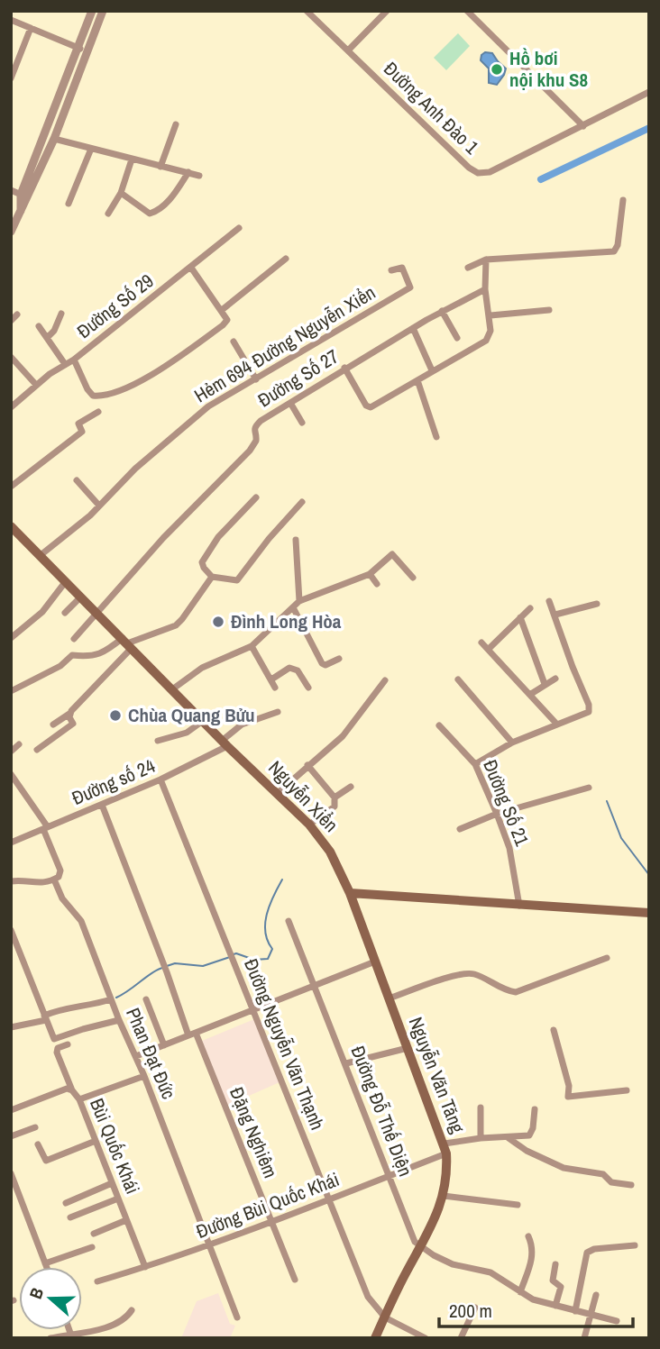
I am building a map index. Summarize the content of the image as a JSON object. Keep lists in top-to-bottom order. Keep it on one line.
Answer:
{"streets":{"main road":["Nguyễn Xiển","Nguyễn Văn Tăng"],"street":["Đường Anh Đào 1","Đường Số 29","Hẻm 694 Đường Nguyễn Xiển","Đường Số 27","Đường số 24","Đường Số 21","Đường Nguyễn Văn Thạnh","Phan Đạt Đức","Đường Đỗ Thế Diện","Đặng Nghiêm","Bùi Quốc Khái","Đường Bùi Quốc Khái"]},"crossings":[["Hẻm 694 Đường Nguyễn Xiển","Nguyễn Xiển"],["Đường Số 27","Nguyễn Xiển"],["Đường số 24","Nguyễn Xiển"],["Đường số 24","Đường Nguyễn Văn Thạnh"],["Đường số 24","Đặng Nghiêm"],["Nguyễn Xiển","Nguyễn Văn Tăng"],["Đường Nguyễn Văn Thạnh","Nguyễn Văn Tăng"],["Đường Nguyễn Văn Thạnh","Đường Bùi Quốc Khái"],["Phan Đạt Đức","Đường Bùi Quốc Khái"],["Nguyễn Văn Tăng","Đường Đỗ Thế Diện"],["Nguyễn Văn Tăng","Đường Bùi Quốc Khái"],["Đường Đỗ Thế Diện","Đường Bùi Quốc Khái"],["Đặng Nghiêm","Đường Bùi Quốc Khái"],["Bùi Quốc Khái","Đường Bùi Quốc Khái"]],"places":["Hồ bơi nội khu S8","Đình Long Hòa","Chùa Quang Bửu"],"scale_bar":"200 m","north":"left"}
